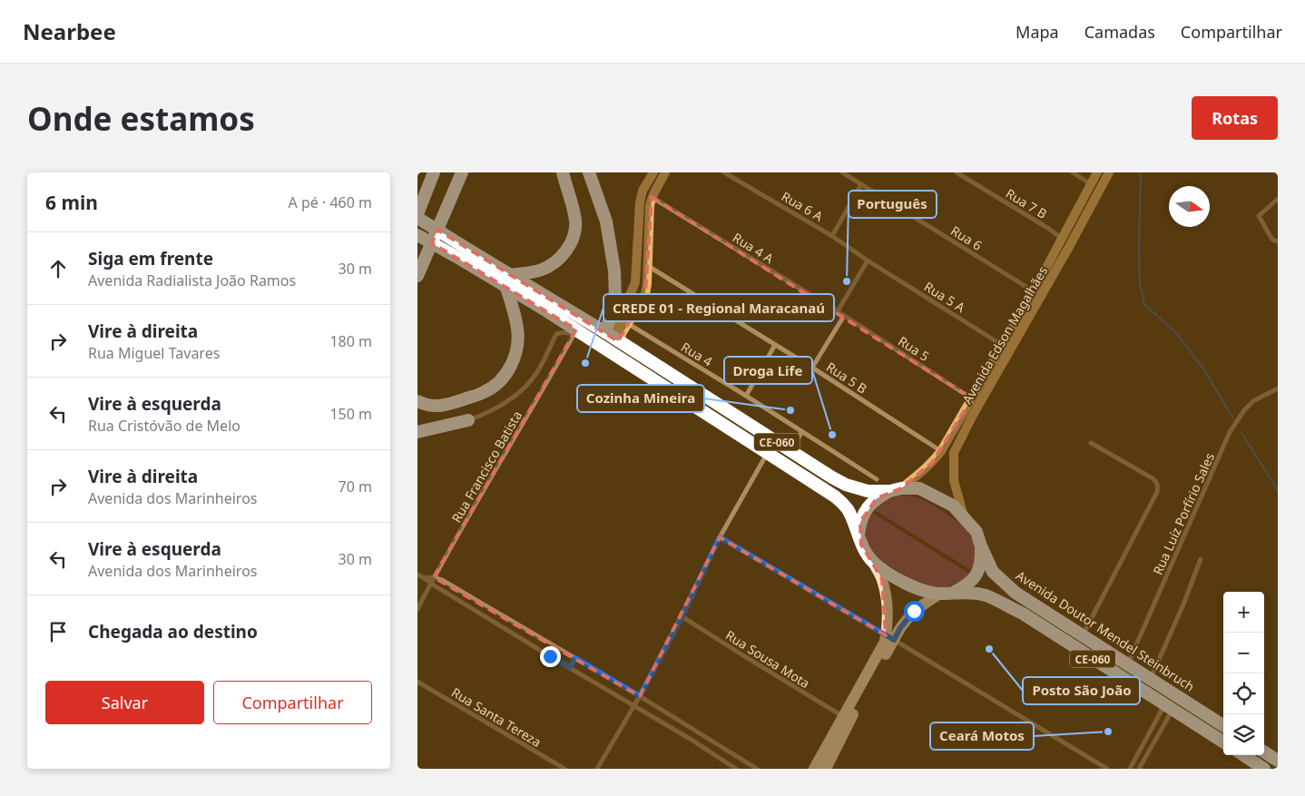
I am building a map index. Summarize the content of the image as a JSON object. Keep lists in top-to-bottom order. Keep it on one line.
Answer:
{"streets":{"highway":["CE-060","Avenida Doutor Mendel Steinbruch"],"street":["Rua 7 B","Rua 6 A","Rua 6","Rua 4 A","Rua 5 A","Avenida Edson Magalhães","Rua 5","Rua 4","Rua 5 B","Rua Francisco Batista","Rua Luíz Porfírio Sales","Rua Sousa Mota","Rua Santa Tereza"]},"crossings":[["Rua 7 B","Avenida Edson Magalhães"],["Rua 6 A","Rua 5 A"],["Rua 6","Avenida Edson Magalhães"],["Rua 4 A","Rua 5"],["Rua 5 A","Avenida Edson Magalhães"],["Avenida Edson Magalhães","Rua 5"],["Avenida Edson Magalhães","Rua 5 B"],["Avenida Edson Magalhães","CE-060"],["Avenida Edson Magalhães","Avenida Doutor Mendel Steinbruch"],["CE-060","Avenida Doutor Mendel Steinbruch"],["Rua Luíz Porfírio Sales","Avenida Doutor Mendel Steinbruch"]],"places":["Português","CREDE 01 - Regional Maracanaú","Cozinha Mineira","Droga Life","Posto São João","Ceará Motos"],"north":"right","page":{"header":"Nearbee","nav":["Mapa","Camadas","Compartilhar"],"buttons":["Rotas",["Salvar","Compartilhar"]],"title":"Onde estamos","heading":["6 min","A pé · 460 m"],"list":[["Siga em frente","Avenida Radialista João Ramos","30 m"],["Vire à direita","Rua Miguel Tavares","180 m"],["Vire à esquerda","Rua Cristóvão de Melo","150 m"],["Vire à direita","Avenida dos Marinheiros","70 m"],["Vire à esquerda","Avenida dos Marinheiros","30 m"],"Chegada ao destino"],"map_buttons":["+","−"]}}
